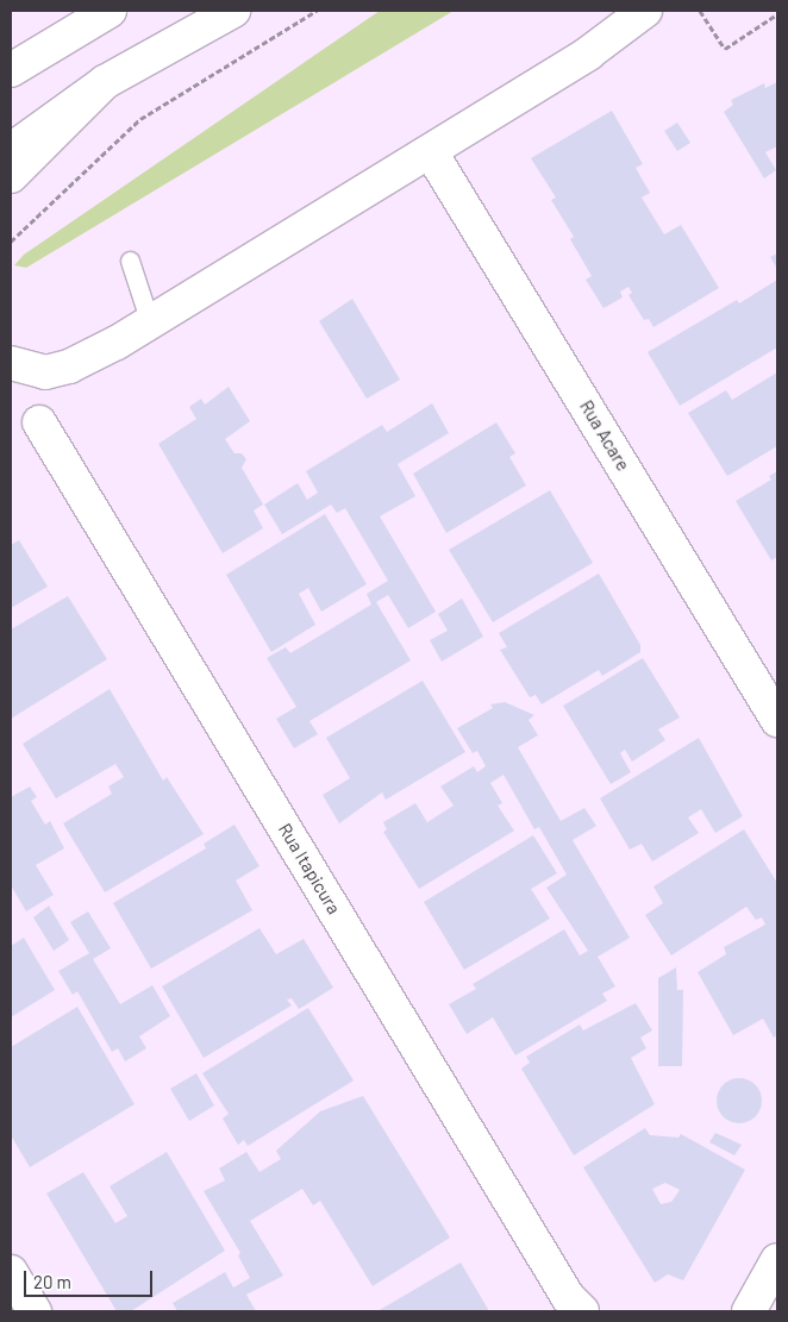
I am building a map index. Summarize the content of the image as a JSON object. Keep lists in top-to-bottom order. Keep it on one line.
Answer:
{"streets":{"main road":["Rua Acare","Rua Itapicura"]},"scale_bar":"20 m"}
